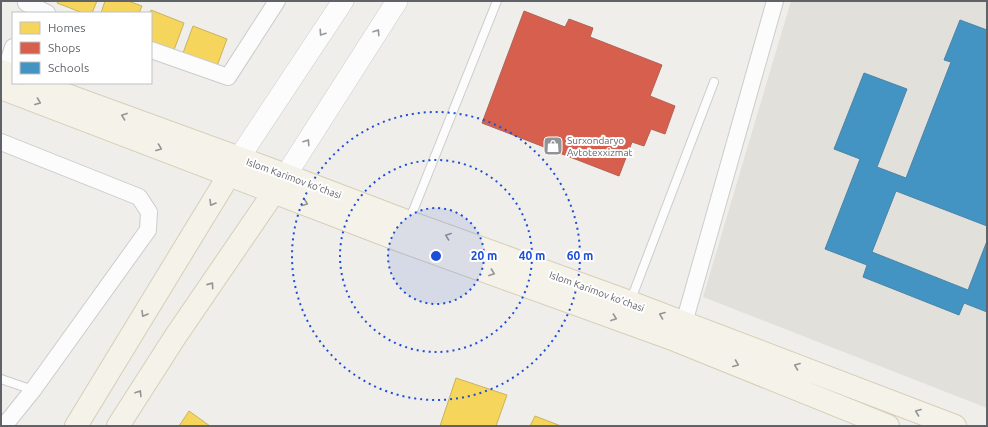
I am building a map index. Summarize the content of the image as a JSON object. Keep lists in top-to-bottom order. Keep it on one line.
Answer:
{"streets":{"main road":["Islom Karimov ko'chasi"]},"places":{"shop":["Surxondaryo Avtotexxizmat"]},"legend":["Homes","Shops","Schools"],"rings":["20 m","40 m","60 m"]}
